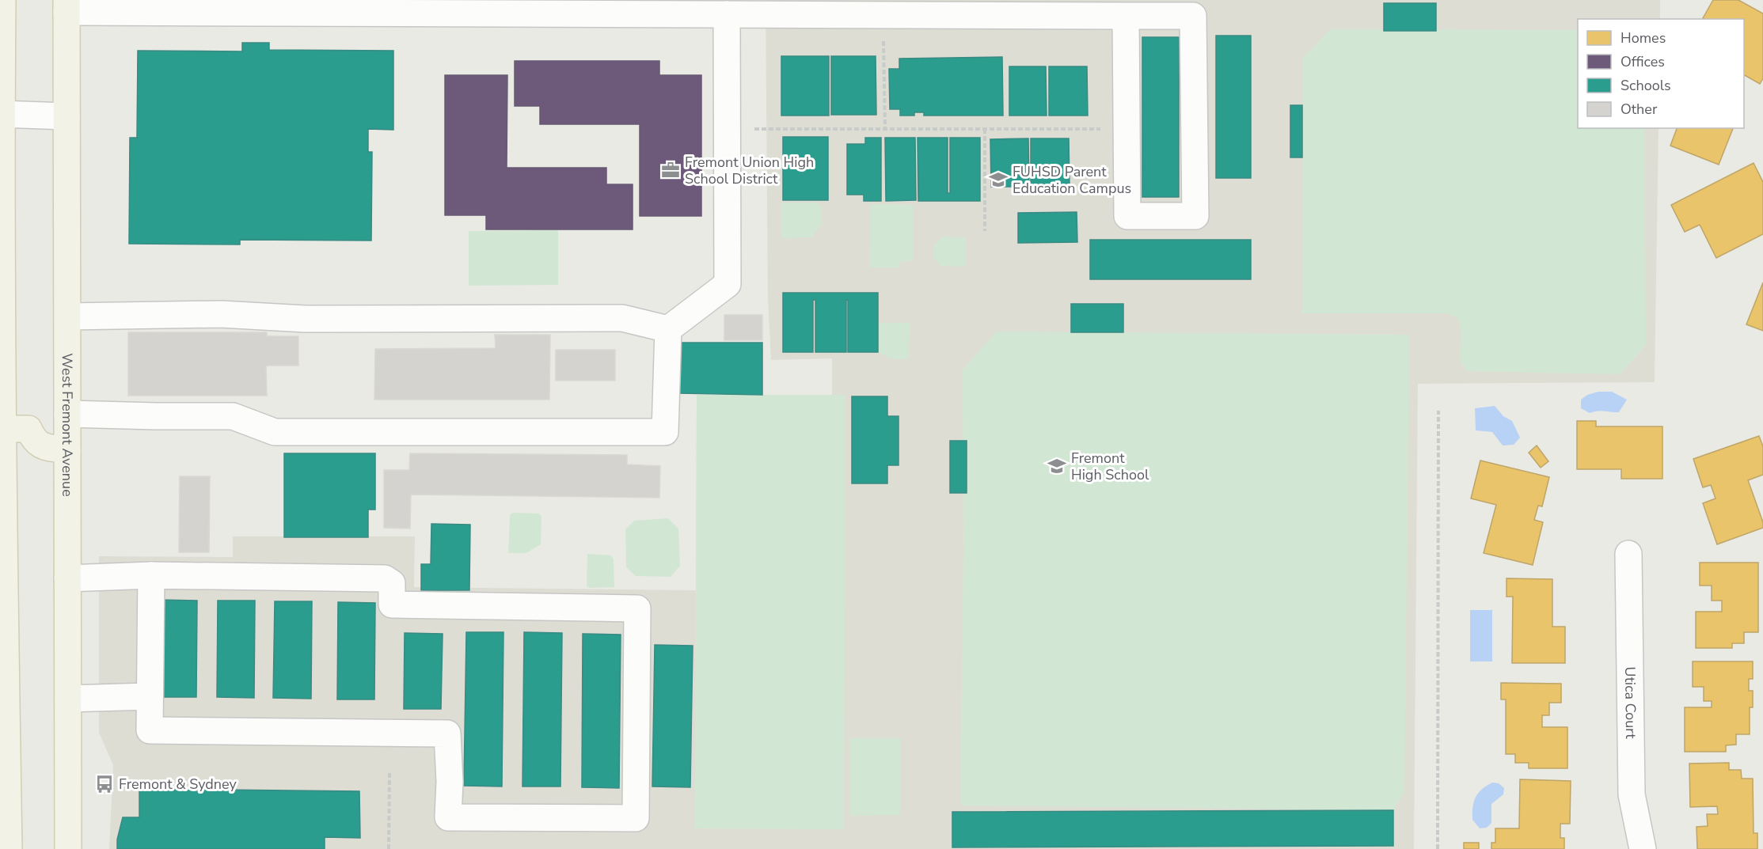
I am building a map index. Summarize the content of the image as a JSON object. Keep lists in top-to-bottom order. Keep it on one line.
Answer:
{"streets":{"main road":["West Fremont Avenue"],"street":["Utica Court"]},"places":{"office":["Fremont Union High School District"],"school or university":["FUHSD Parent Education Campus","Fremont High School"],"bus stop":["Fremont & Sydney"]},"legend":["Homes","Offices","Schools","Other"]}
